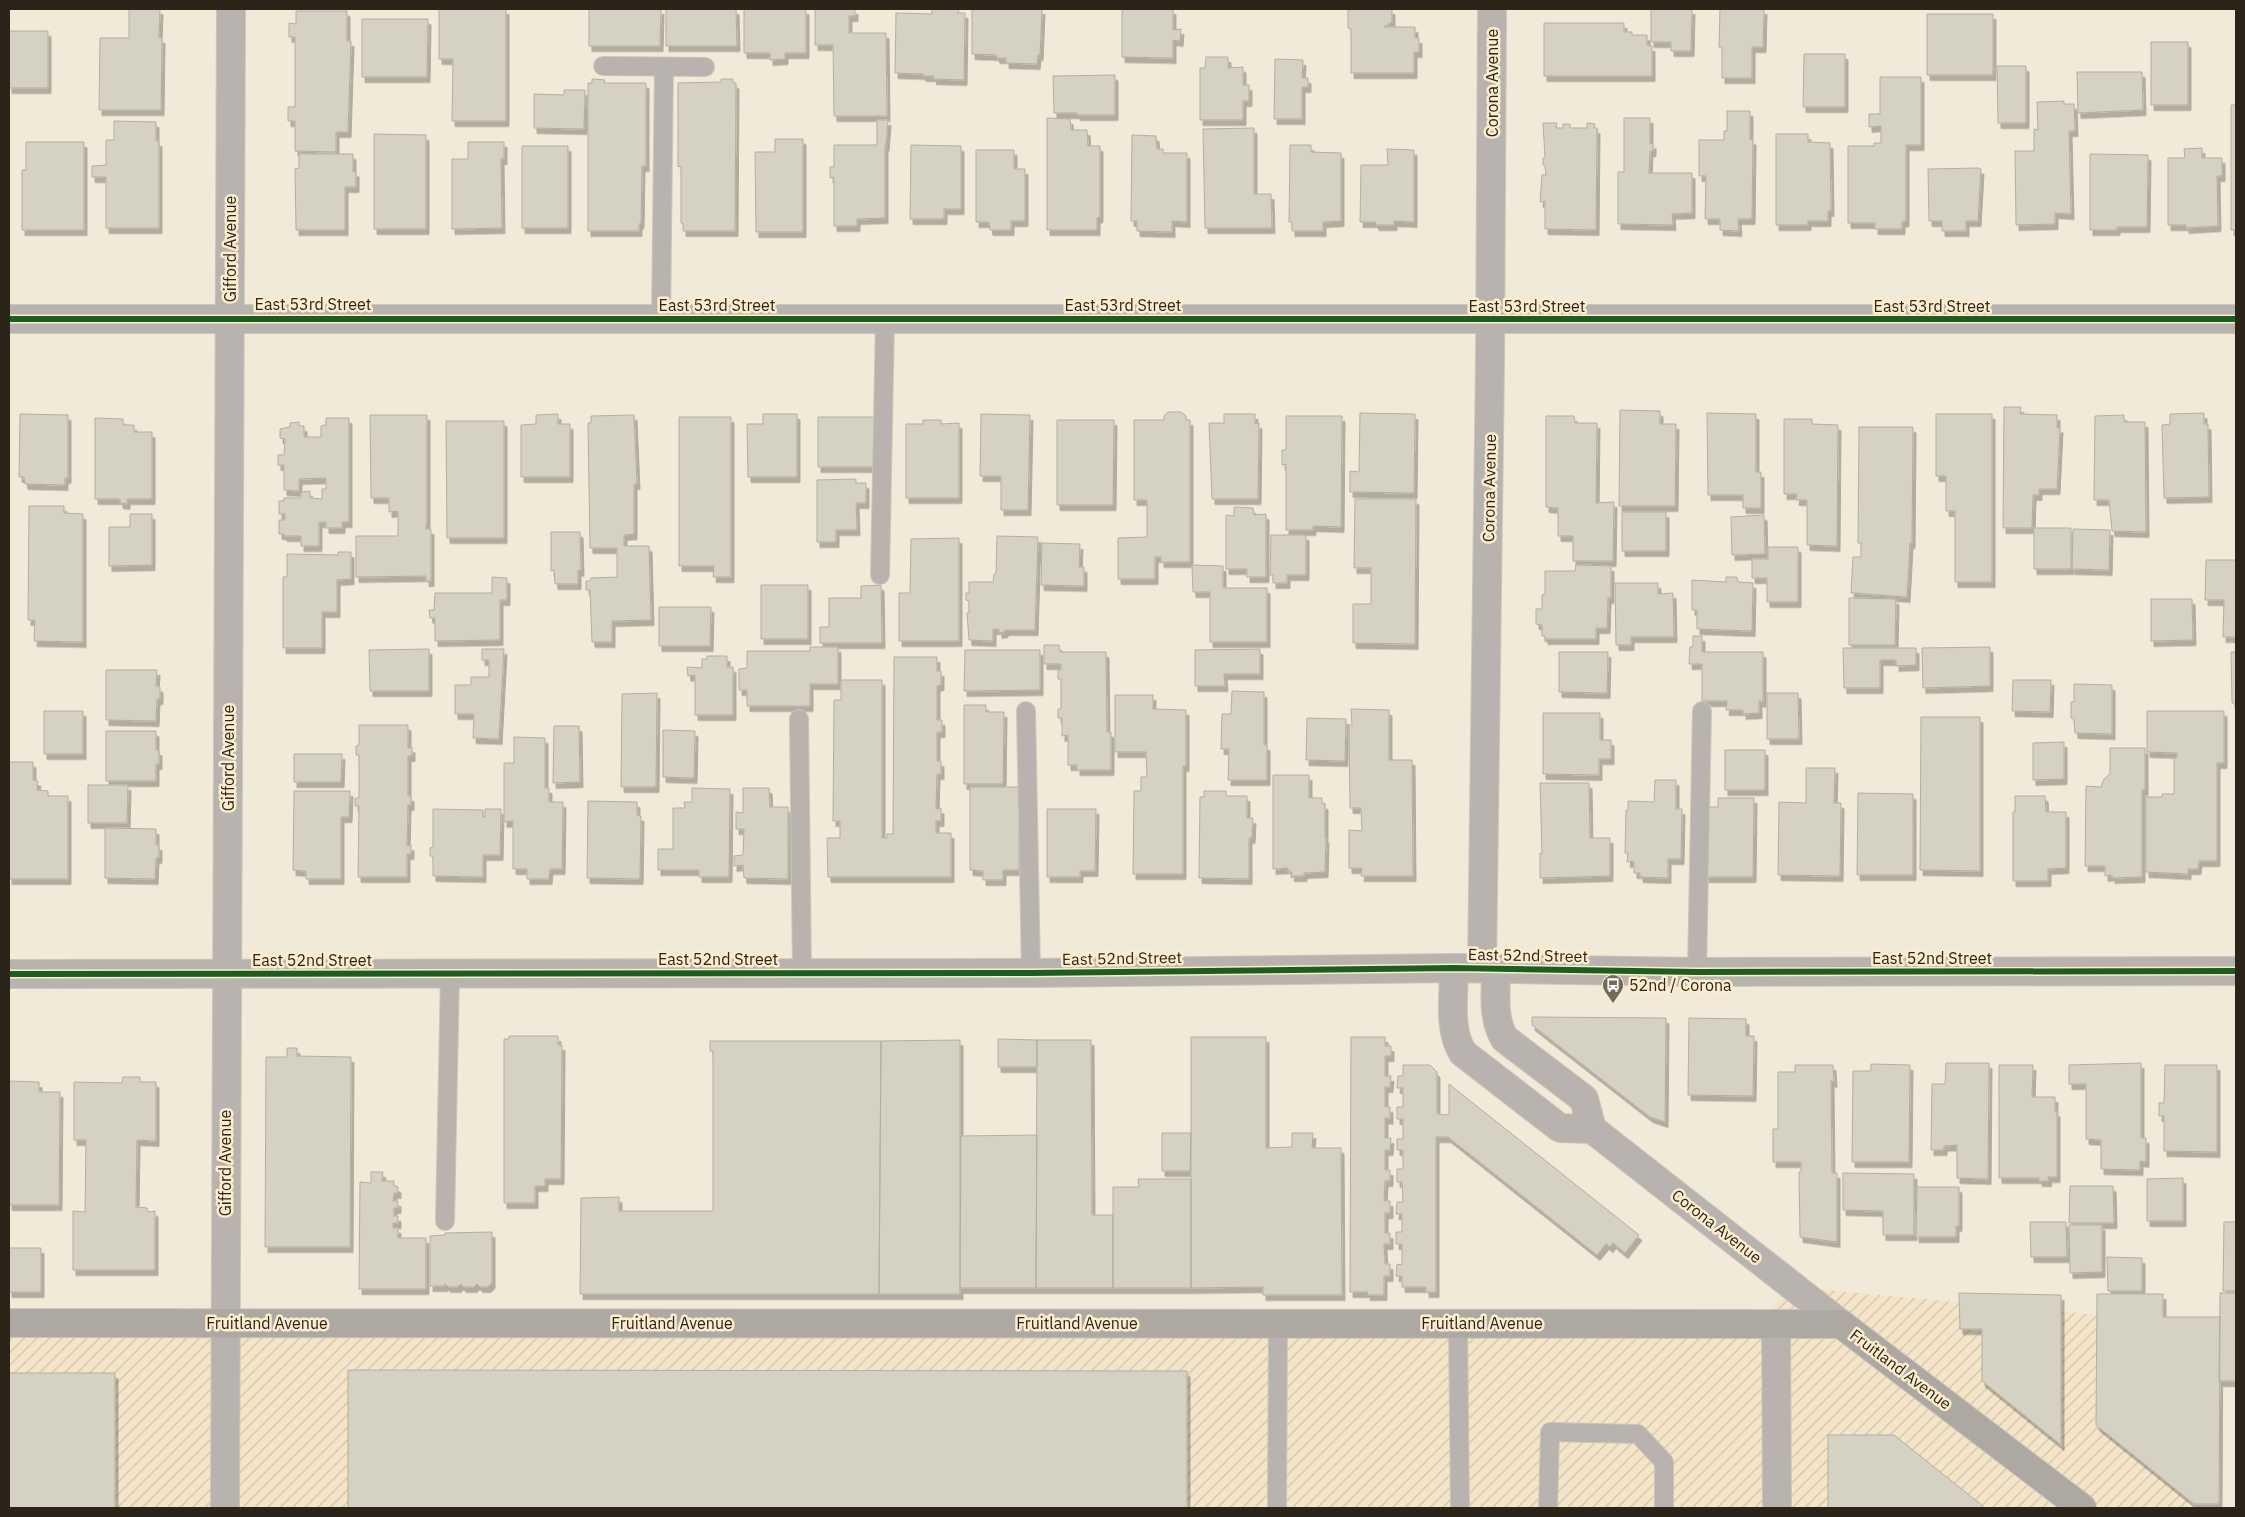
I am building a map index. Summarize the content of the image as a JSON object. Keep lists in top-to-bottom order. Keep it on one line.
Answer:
{"streets":{"street":["Corona Avenue","Gifford Avenue","East 53rd Street","East 52nd Street","Fruitland Avenue"]},"crossings":[["Corona Avenue","East 53rd Street"],["Corona Avenue","East 52nd Street"],["Corona Avenue","Fruitland Avenue"],["Gifford Avenue","East 53rd Street"],["Gifford Avenue","East 52nd Street"],["Gifford Avenue","Fruitland Avenue"]],"places":{"bus stop":["52nd / Corona"]}}
